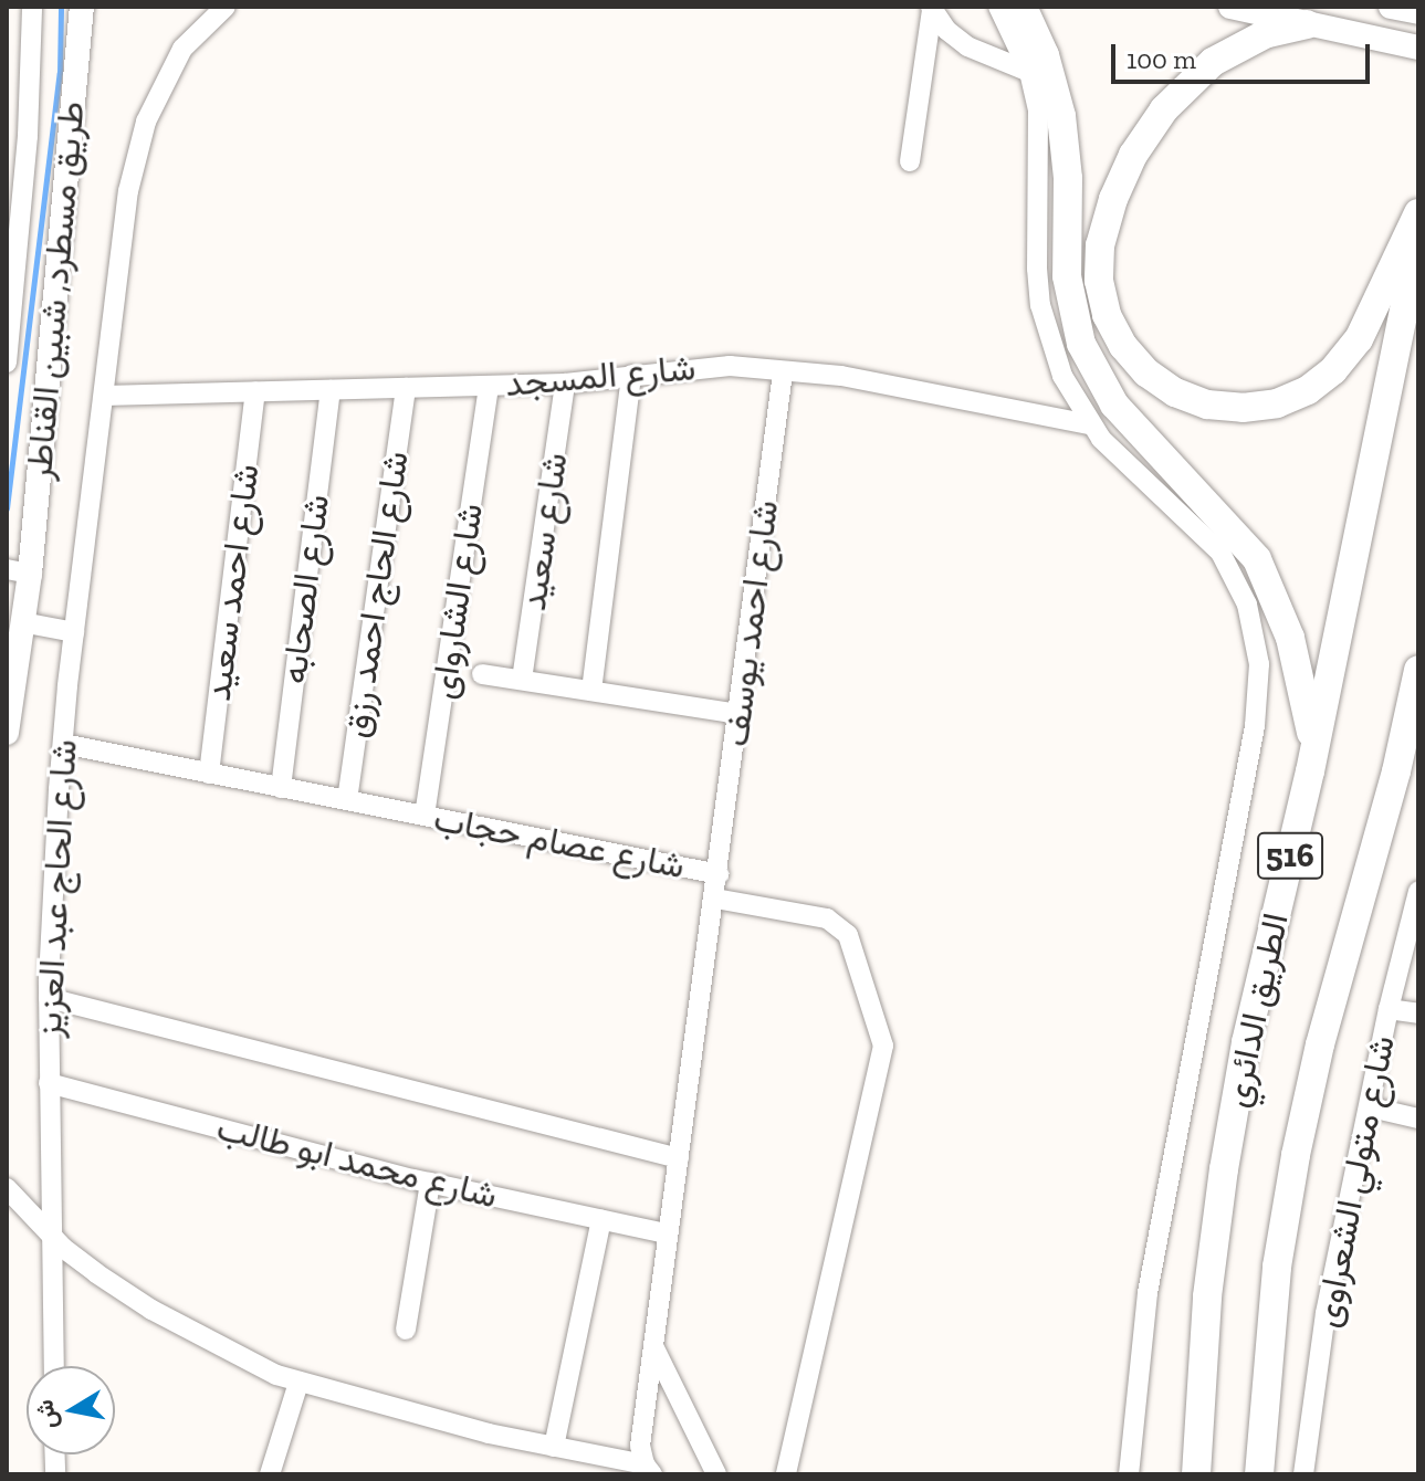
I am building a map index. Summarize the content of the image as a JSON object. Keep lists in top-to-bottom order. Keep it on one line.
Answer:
{"streets":{"highway":["516","الطريق الدائري"],"main road":["طريق مسطرد, شبين القناطر"],"street":["شارع المسجد","شارع سعيد","شارع احمد سعيد","شارع الصحابه","شارع الحاج احمد رزق","شارع الشارواى","شارع احمد يوسف","شارع عصام حجاب","شارع الحاج عبد العزيز","شارع محمد ابو طالب","شارع متولي الشعراوى"]},"crossings":[["شارع المسجد","شارع سعيد"],["شارع المسجد","شارع احمد سعيد"],["شارع المسجد","شارع الصحابه"],["شارع المسجد","شارع الحاج احمد رزق"],["شارع المسجد","شارع الشارواى"],["شارع المسجد","شارع احمد يوسف"],["شارع المسجد","شارع الحاج عبد العزيز"],["شارع احمد سعيد","شارع عصام حجاب"],["شارع الصحابه","شارع عصام حجاب"],["شارع الحاج احمد رزق","شارع عصام حجاب"],["شارع الشارواى","شارع عصام حجاب"],["شارع احمد يوسف","شارع عصام حجاب"],["شارع عصام حجاب","شارع الحاج عبد العزيز"],["شارع عصام حجاب","شارع محمد ابو طالب"],["شارع الحاج عبد العزيز","شارع محمد ابو طالب"]],"scale_bar":"100 m","north":"left"}
